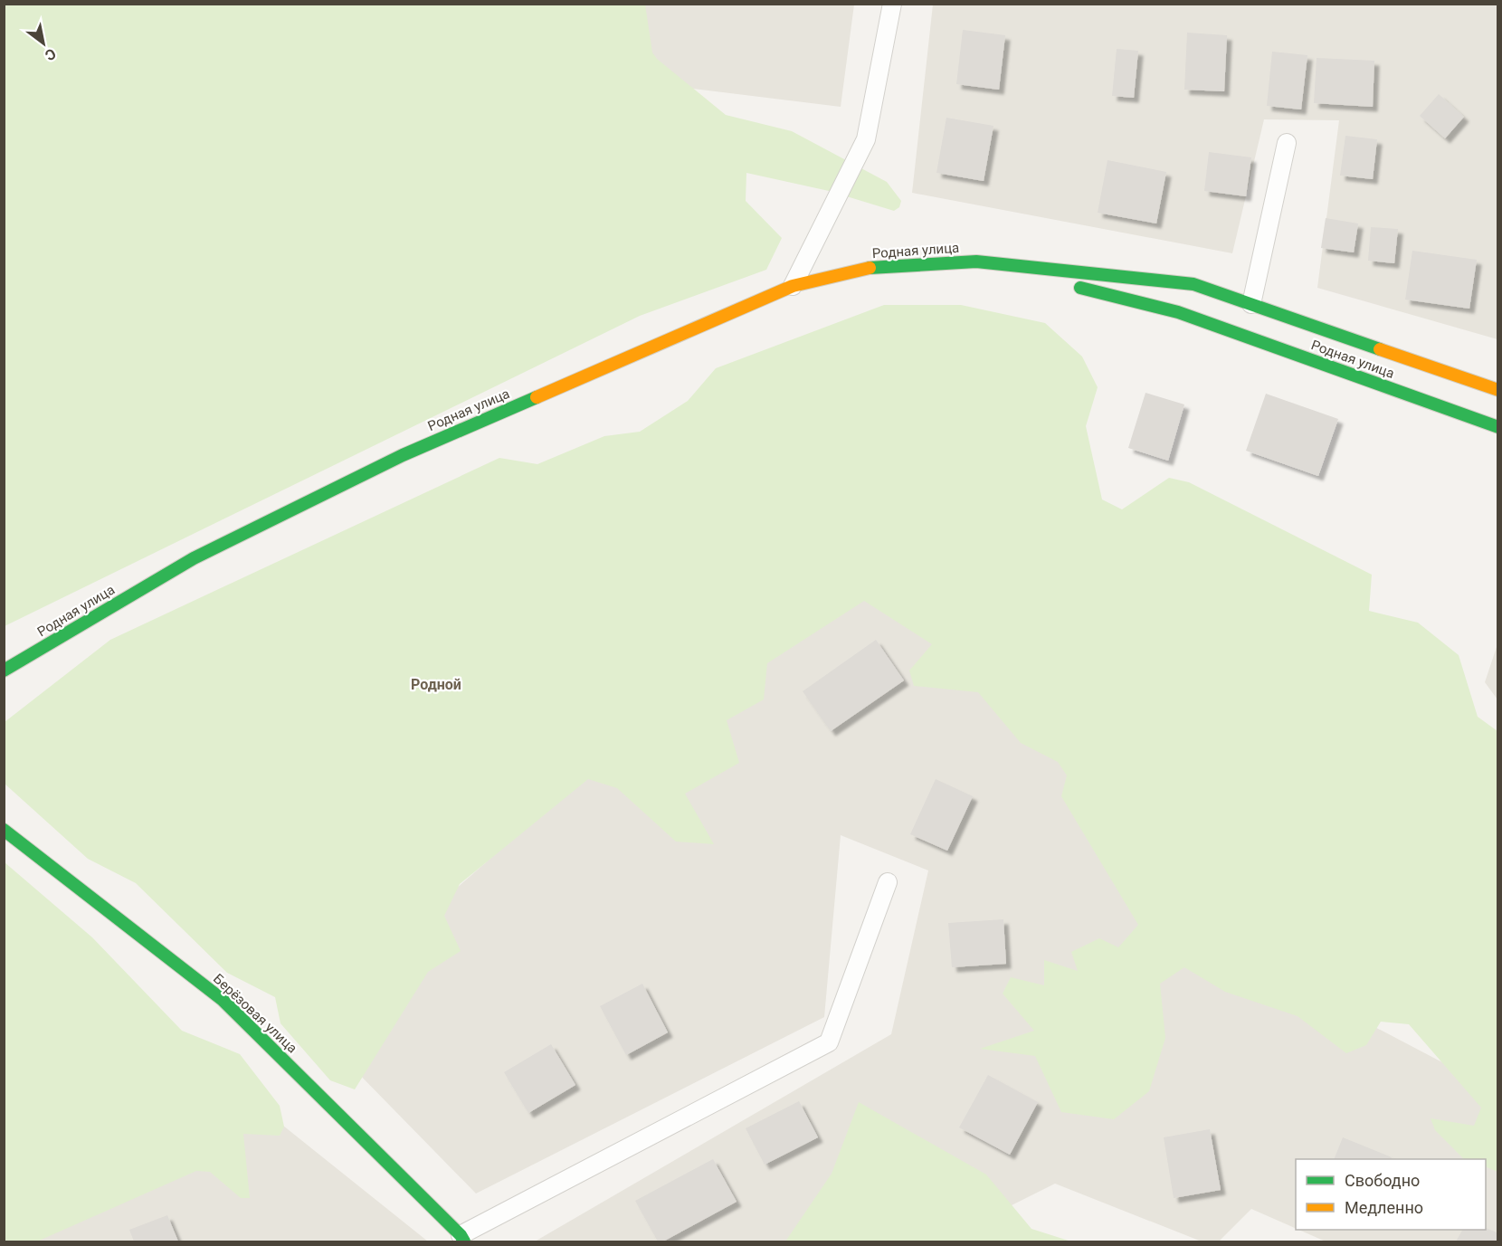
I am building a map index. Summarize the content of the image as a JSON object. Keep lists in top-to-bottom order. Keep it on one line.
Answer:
{"streets":{"street":["Родная улица","Берёзовая улица"]},"districts":["Родной"],"legend":["Свободно","Медленно"],"north":"bottom right"}
